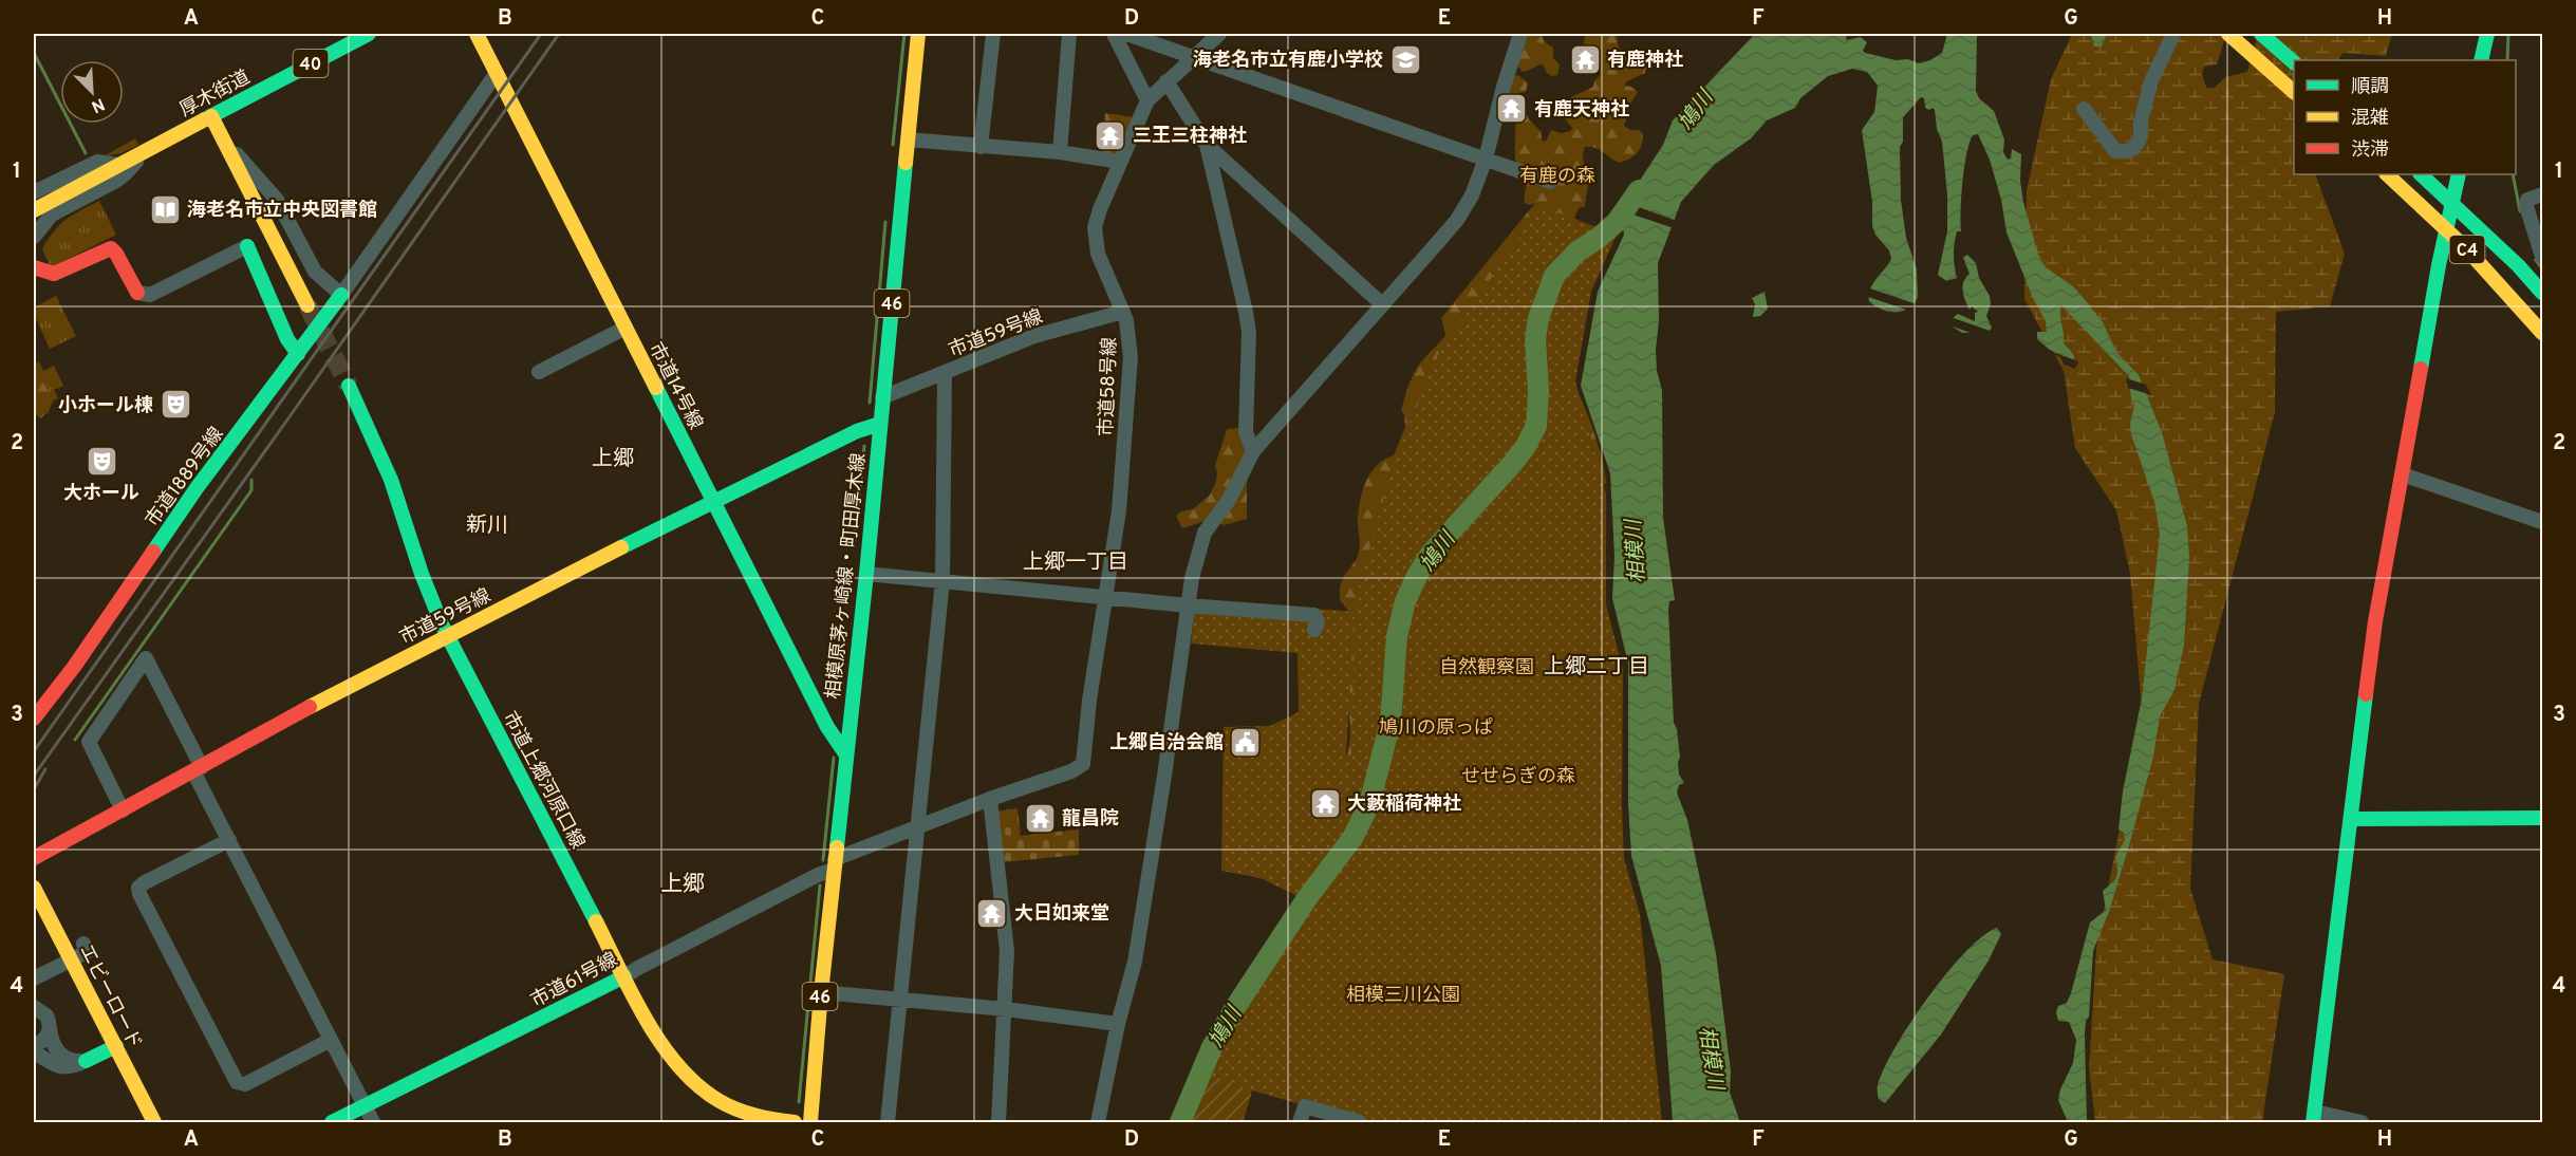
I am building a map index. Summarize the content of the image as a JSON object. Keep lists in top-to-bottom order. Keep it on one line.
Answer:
{"streets":{"main road":["40","厚木街道","C4","46","市道59号線","市道14号線","市道1889号線","相模原茅ヶ崎線・町田厚木線","市道上郷河原口線","市道61号線","エビーロード"],"street":["市道58号線"]},"crossings":[["市道59号線","市道14号線"],["市道59号線","市道58号線"],["市道59号線","相模原茅ヶ崎線・町田厚木線"],["市道59号線","市道上郷河原口線"],["市道14号線","相模原茅ヶ崎線・町田厚木線"],["市道58号線","市道61号線"],["相模原茅ヶ崎線・町田厚木線","市道61号線"],["市道上郷河原口線","市道61号線"]],"districts":["上郷","新川","上郷一丁目","上郷二丁目","上郷"],"water":["鳩川","相模川"],"parks":["有鹿の森","自然観察園","鳩川の原っぱ","せせらぎの森","相模三川公園"],"places":{"school or university":["海老名市立有鹿小学校"],"temple":["有鹿神社","有鹿天神社","三王三柱神社","大藪稲荷神社","龍昌院","大日如来堂"],"library":["海老名市立中央図書館"],"theatre":["小ホール棟","大ホール"],"public building":["上郷自治会館"]},"legend":["順調","混雑","渋滞"],"north":"bottom right","grid":{"columns":["A","B","C","D","E","F","G","H"],"rows":["1","2","3","4"]}}
